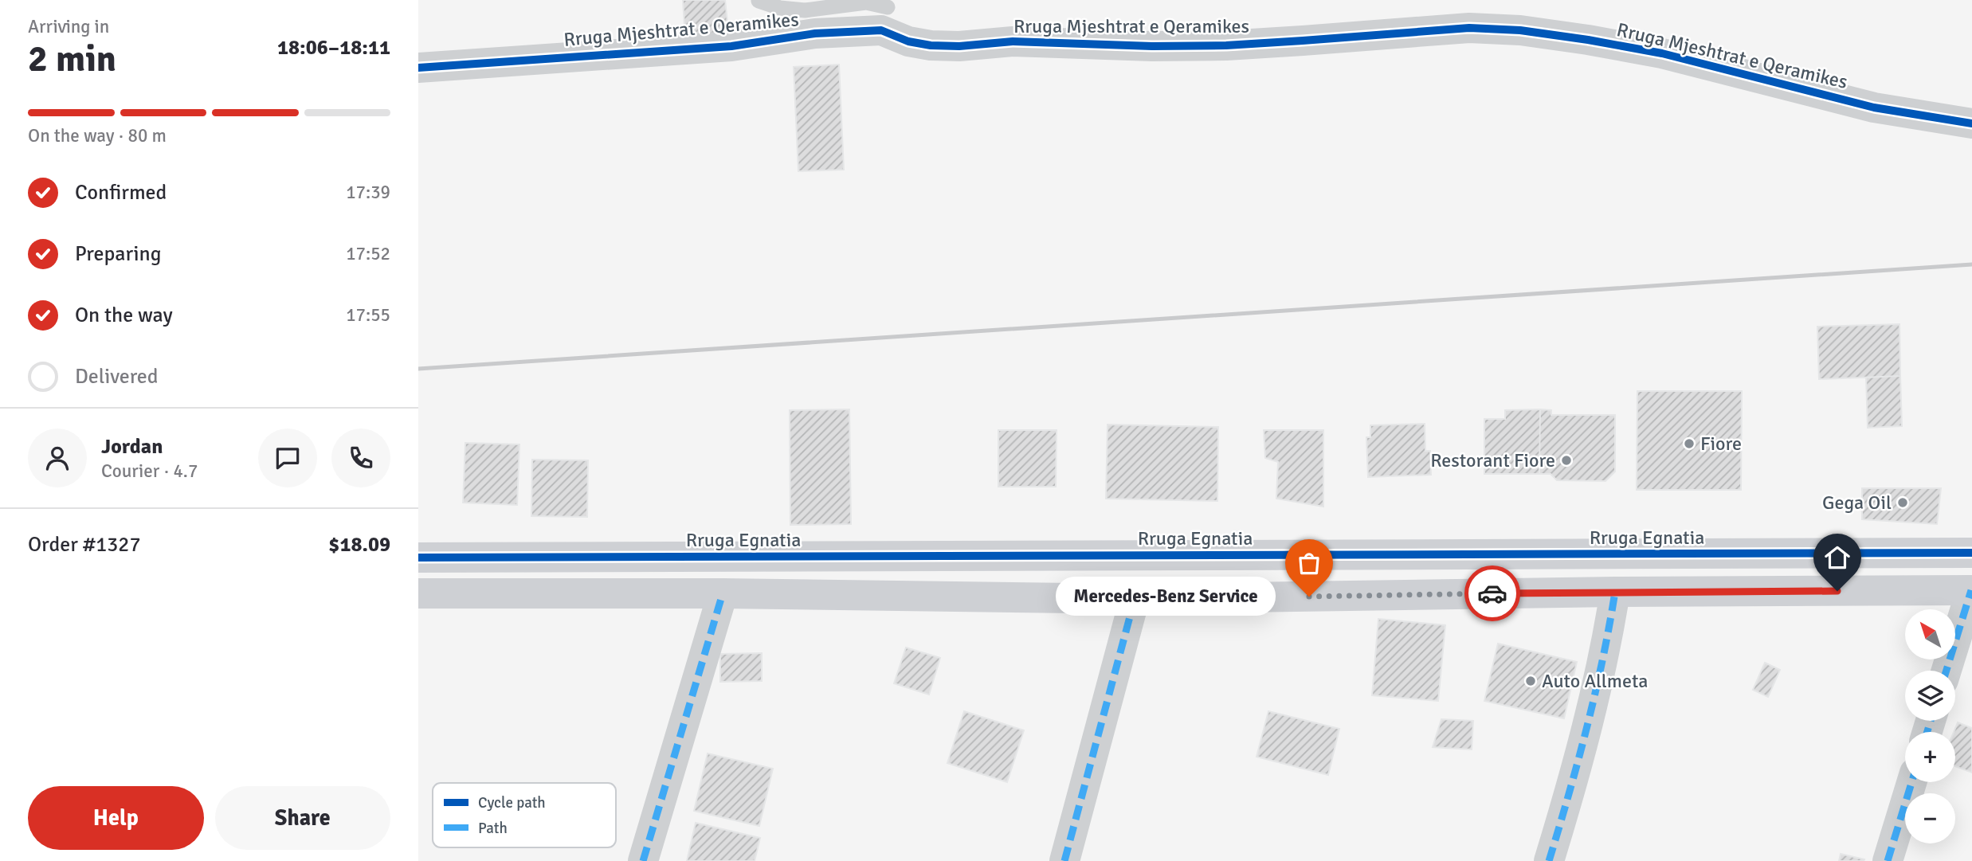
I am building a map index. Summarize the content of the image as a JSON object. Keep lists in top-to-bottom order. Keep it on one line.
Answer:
{"streets":{"main road":["Rruga Egnatia"],"street":["Rruga Mjeshtrat e Qeramikes"]},"places":["Fiore","Restorant Fiore","Gega Oil","Mercedes-Benz Service","Auto Allmeta"],"legend":["Cycle path","Path"],"north":"top left","page":{"heading":["2 min","Arriving in","18:06–18:11"],"panel":["Jordan","Courier · 4.7","Order #1327","$18.09"],"bar":"On the way · 80 m","list":[["Confirmed","17:39"],["Preparing","17:52"],["On the way","17:55"],"Delivered"],"bubble":"Mercedes-Benz Service","map_buttons":["+","−"],"buttons":["Help","Share"]}}
